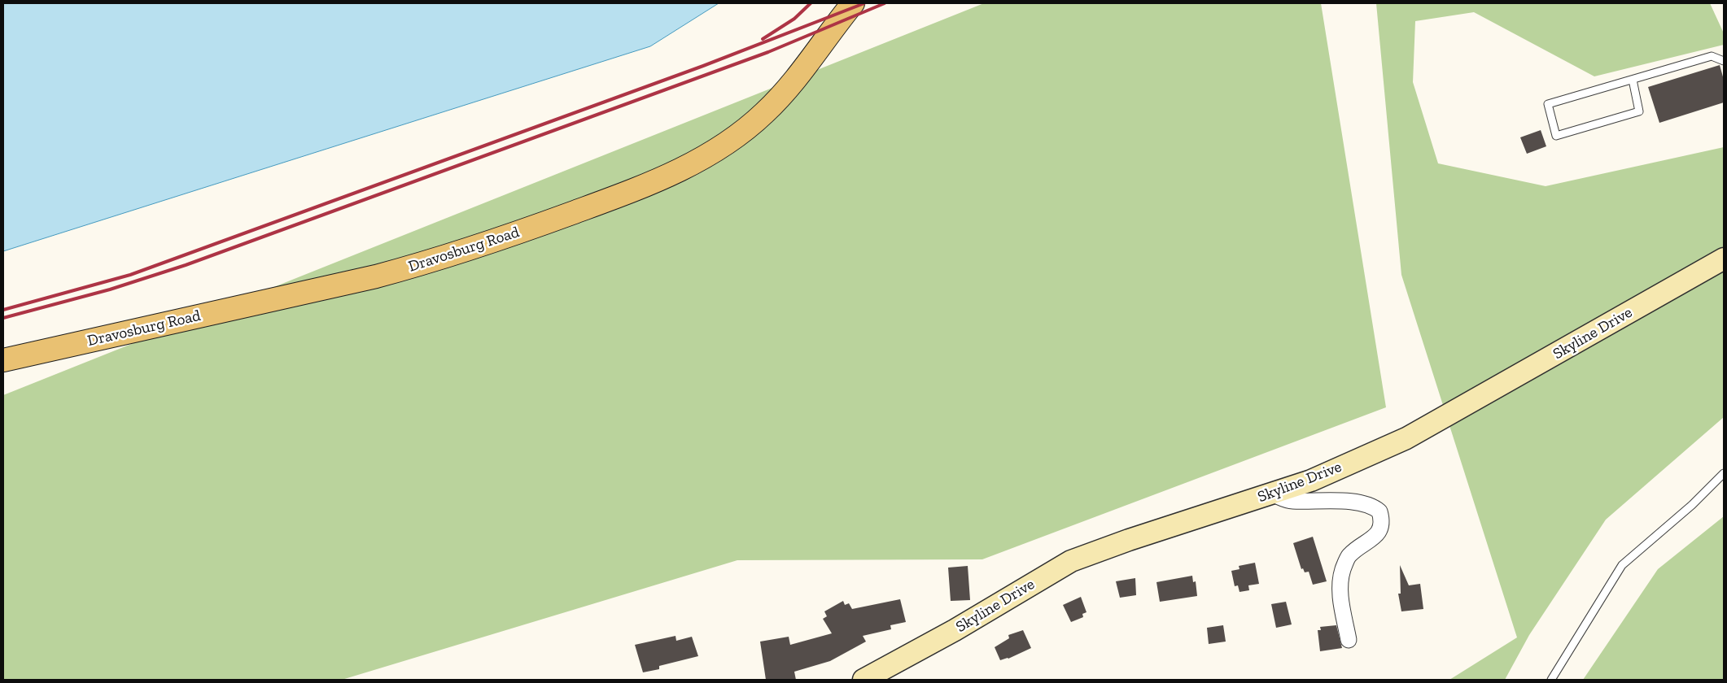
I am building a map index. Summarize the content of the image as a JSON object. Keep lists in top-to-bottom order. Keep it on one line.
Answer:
{"streets":{"main road":["Dravosburg Road"],"street":["Skyline Drive"]}}
